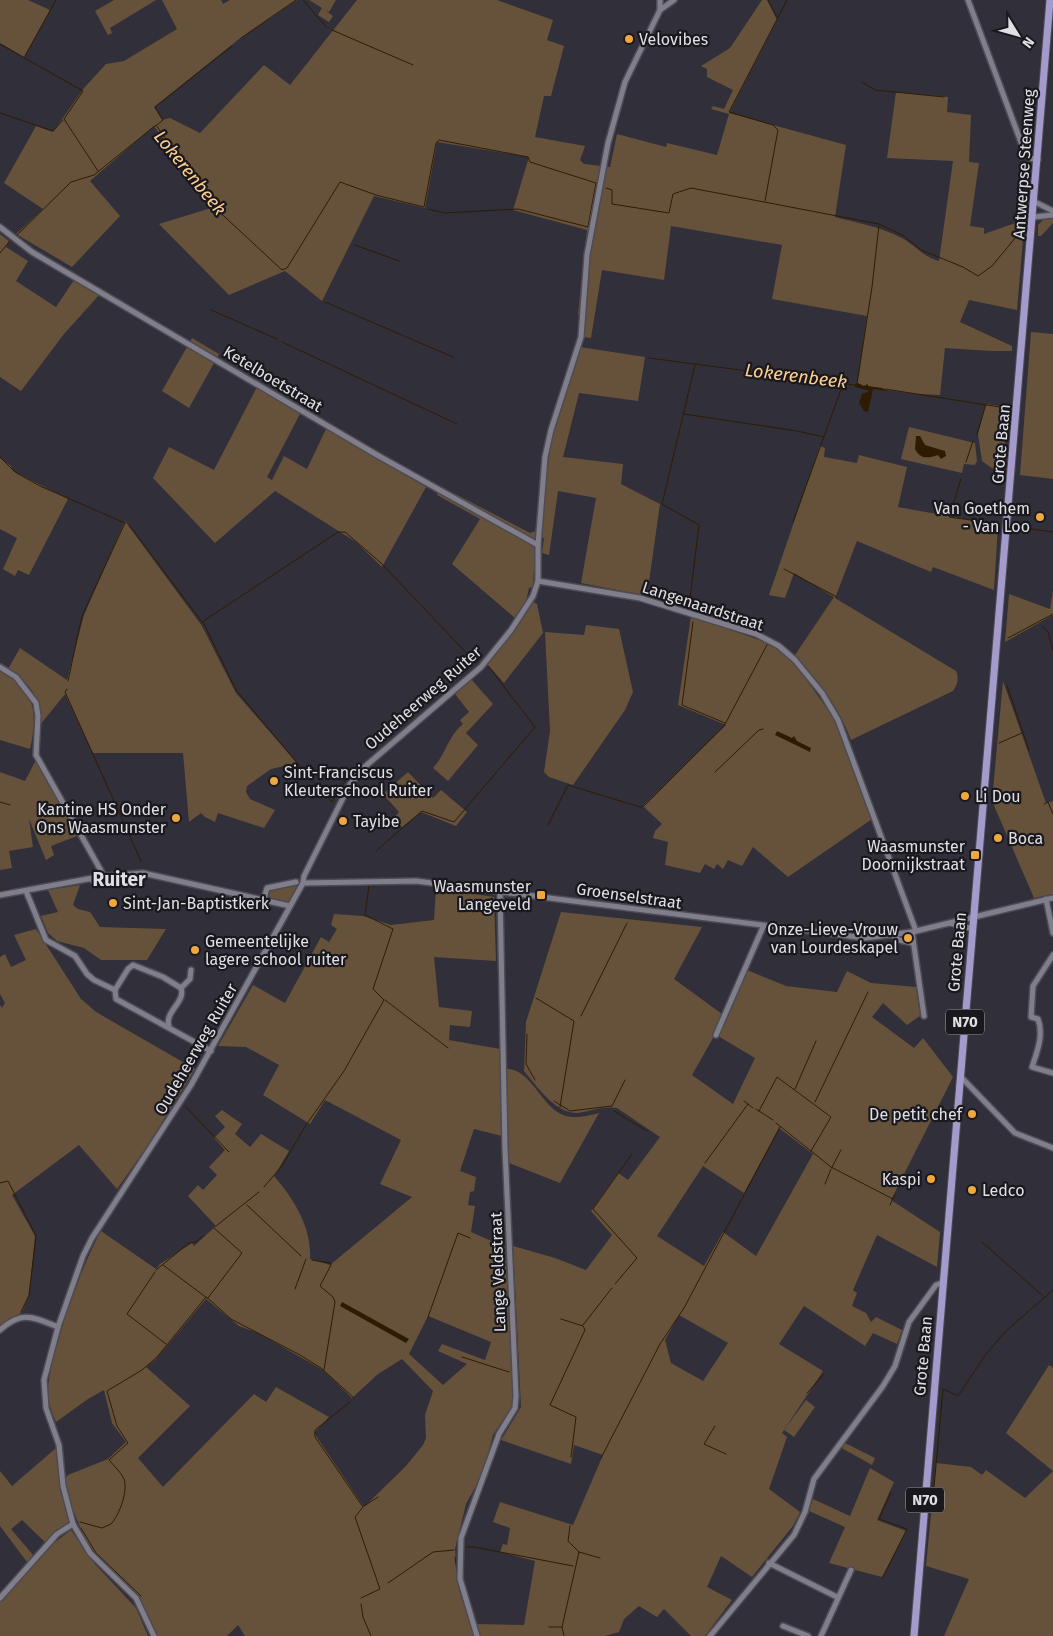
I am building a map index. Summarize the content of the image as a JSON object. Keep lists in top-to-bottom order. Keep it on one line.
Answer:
{"streets":{"main road":["Antwerpse Steenweg","Grote Baan","N70"],"street":["Ketelboetstraat","Langenaardstraat","Oudeheerweg Ruiter","Groenselstraat","Lange Veldstraat"]},"crossings":[["Antwerpse Steenweg","Grote Baan"],["Ketelboetstraat","Oudeheerweg Ruiter"],["Grote Baan","Groenselstraat"],["Langenaardstraat","Oudeheerweg Ruiter"],["Langenaardstraat","Groenselstraat"],["Oudeheerweg Ruiter","Groenselstraat"],["Groenselstraat","Lange Veldstraat"]],"districts":["Ruiter"],"water":["Lokerenbeek"],"places":{"other":["Velovibes","Van Goethem - Van Loo","Sint-Franciscus Kleuterschool Ruiter","Li Dou","Kantine HS Onder Ons Waasmunster","Tayibe","Boca","Sint-Jan-Baptistkerk","Onze-Lieve-Vrouw van Lourdeskapel","Gemeentelijke lagere school ruiter","De petit chef","Kaspi","Ledco"],"transit":["Waasmunster Doornijkstraat","Waasmunster Langeveld"]},"north":"bottom right"}
